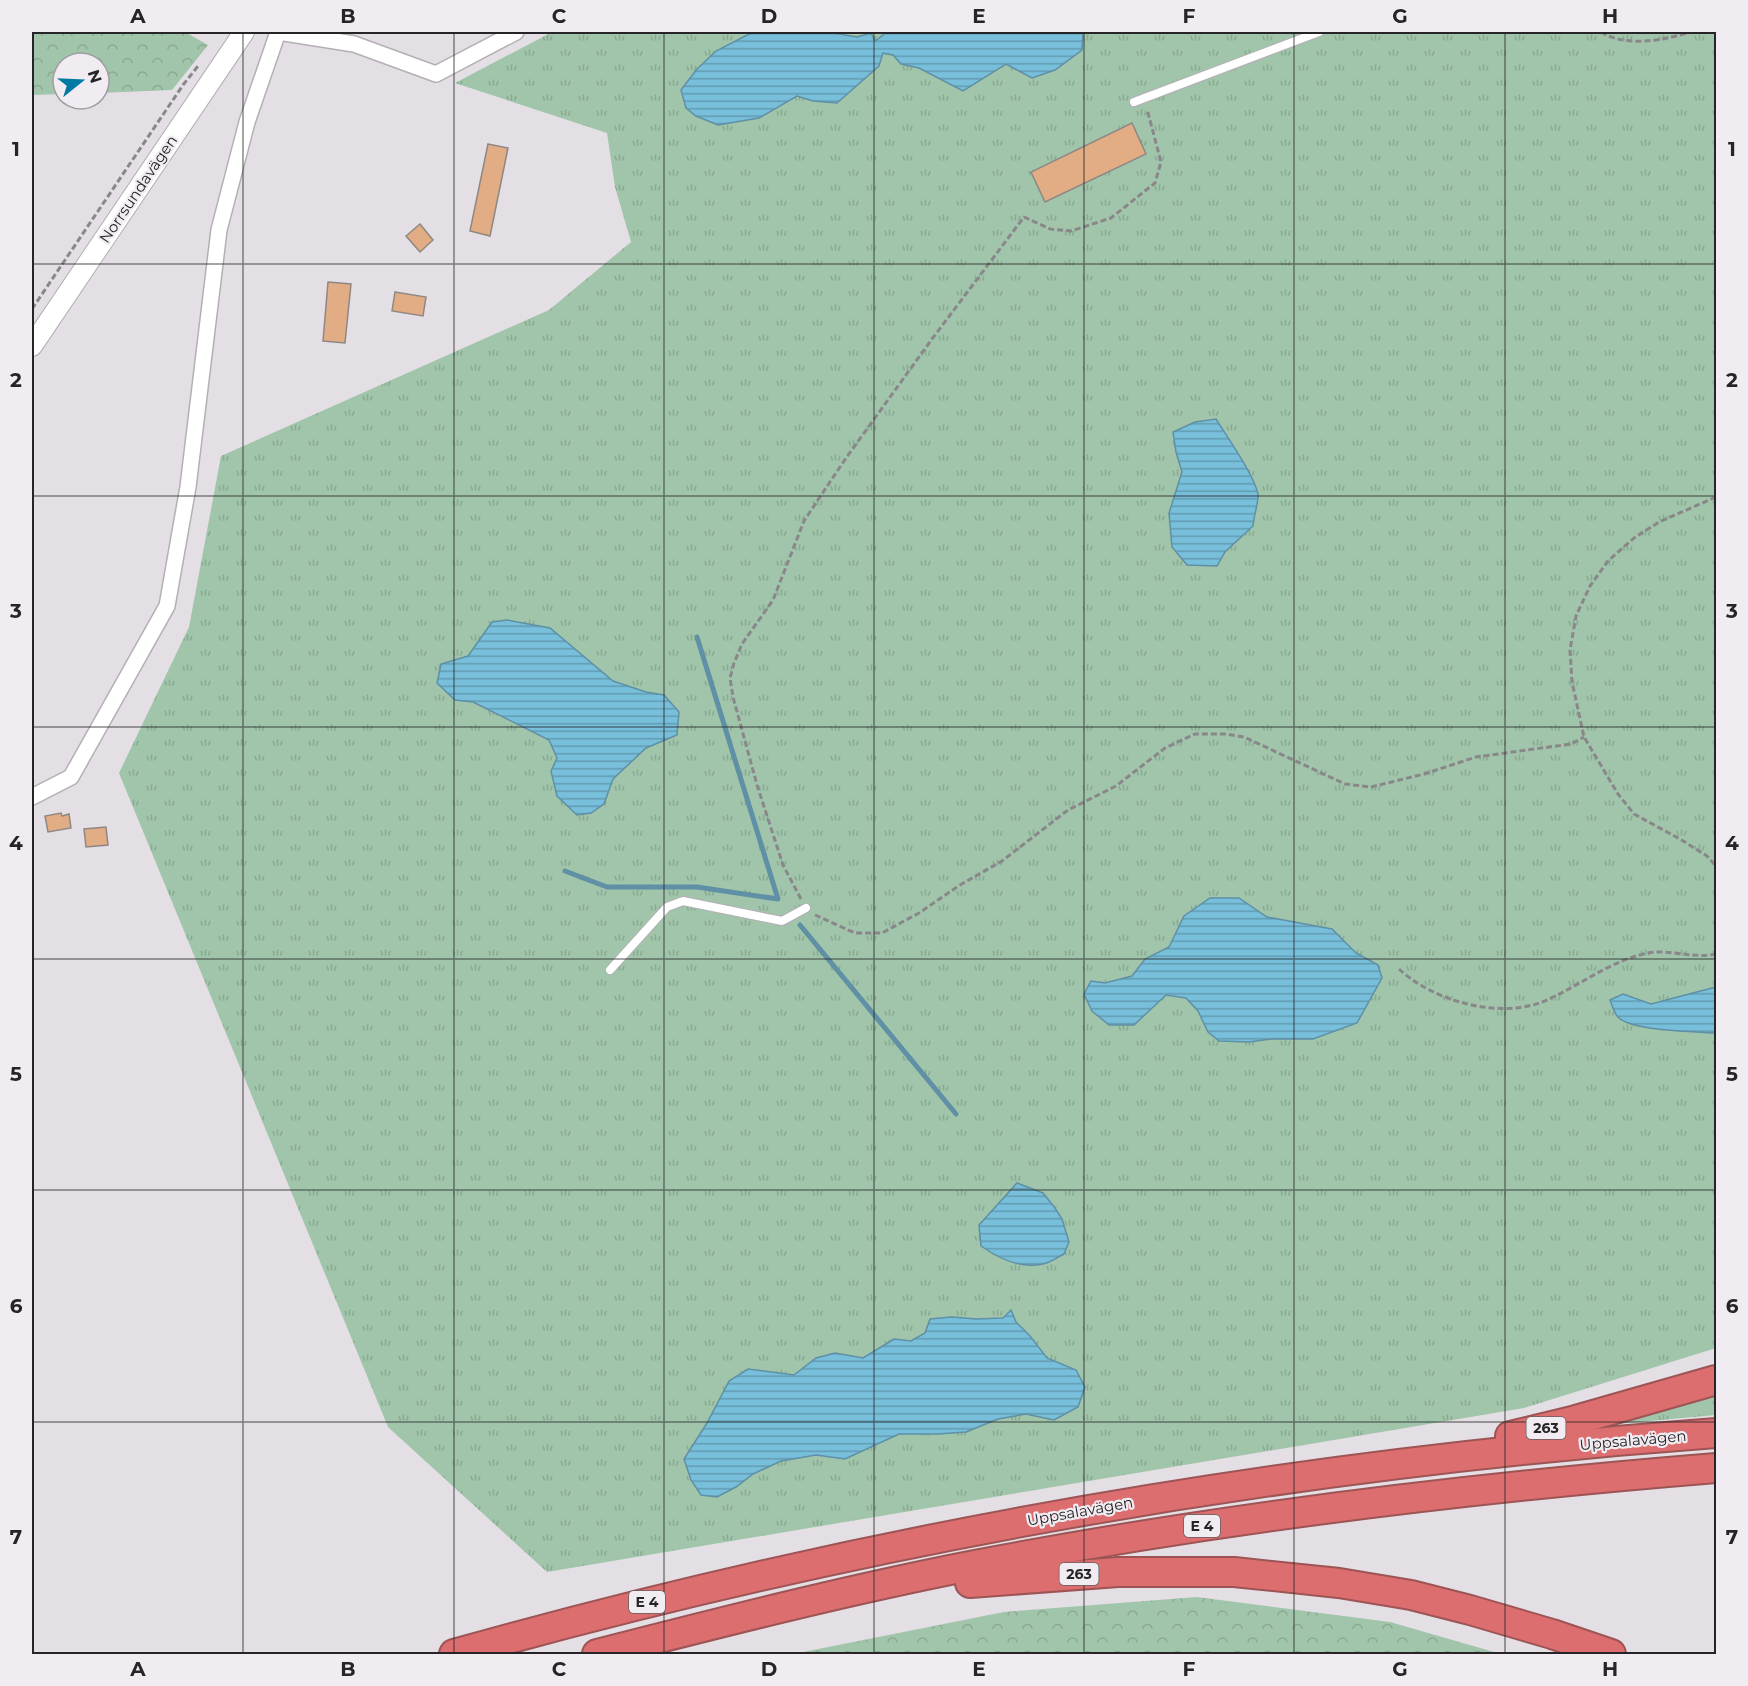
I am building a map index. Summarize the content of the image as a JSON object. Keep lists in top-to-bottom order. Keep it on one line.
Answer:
{"streets":{"highway":["263","Uppsalavägen","E 4"],"street":["Norrsundavägen"]},"crossings":[["263","Uppsalavägen"],["263","E 4"]],"north":"right","grid":{"columns":["A","B","C","D","E","F","G","H"],"rows":["1","2","3","4","5","6","7"]}}
